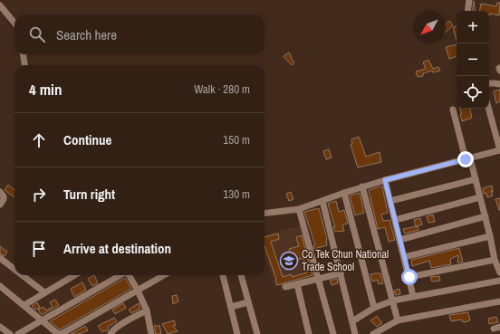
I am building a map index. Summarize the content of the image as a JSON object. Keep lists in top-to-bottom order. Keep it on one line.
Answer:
{"places":{"school or university":["Co Tek Chun National Trade School"]},"north":"bottom left","page":{"map_buttons":["+","−"],"search":"Search here","heading":["4 min","Walk · 280 m"],"list":[["Continue","150 m"],["Turn right","130 m"],"Arrive at destination"]}}
